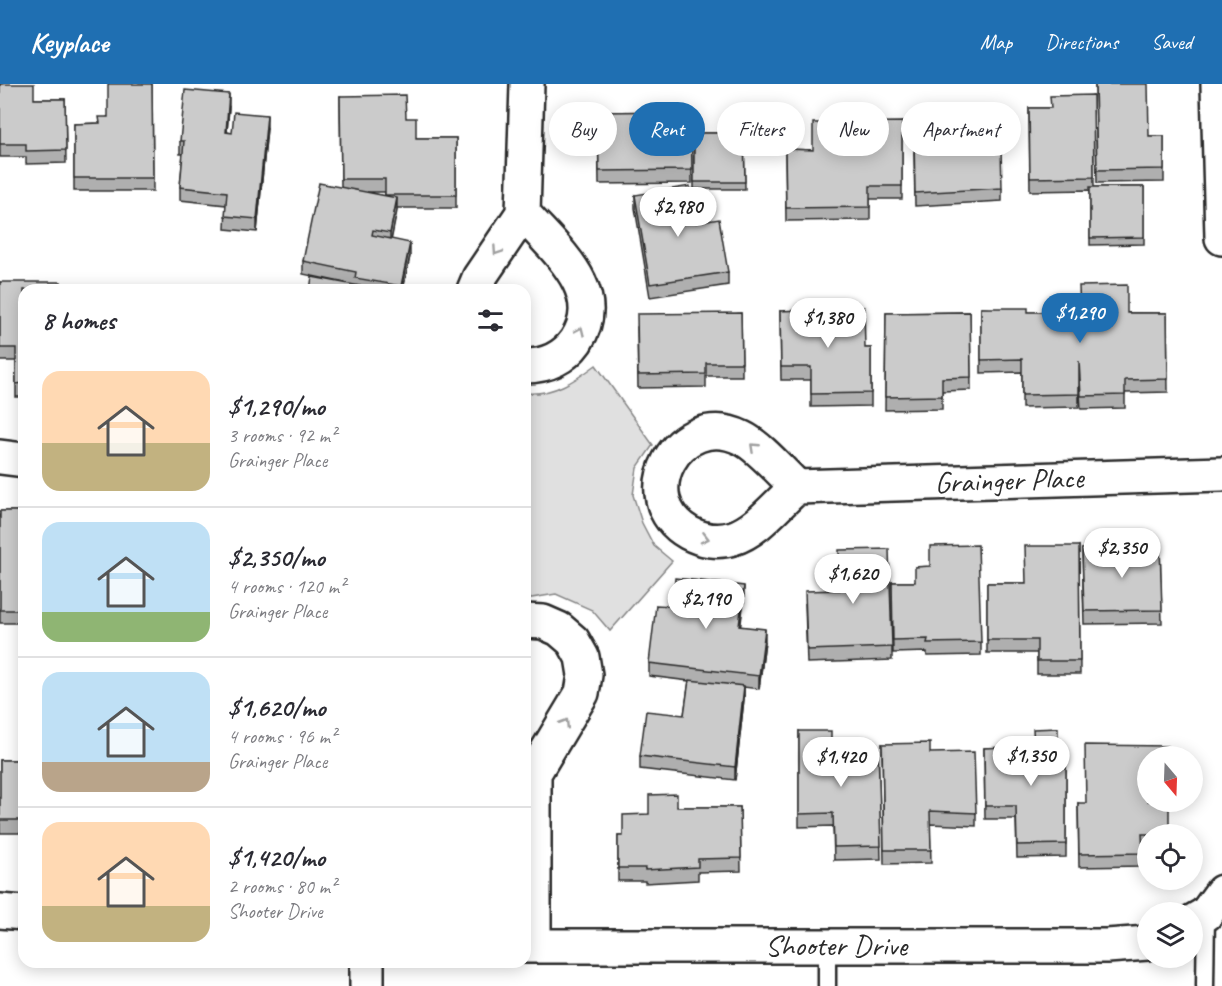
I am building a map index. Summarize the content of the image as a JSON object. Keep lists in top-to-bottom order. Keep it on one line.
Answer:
{"streets":{"street":["Grainger Place","Shooter Drive"]},"north":"bottom","page":{"header":"Keyplace","nav":["Map","Directions","Saved"],"chip":["Buy","Rent","Filters","New","Apartment"],"price":["$2,980","$1,290","$1,380","$2,350","$1,620","$2,190","$1,350","$1,420"],"heading":"8 homes","list":[{"name":"$1,290/mo","note":"3 rooms · 92 m² · Grainger Place"},{"name":"$2,350/mo","note":"4 rooms · 120 m² · Grainger Place"},{"name":"$1,620/mo","note":"4 rooms · 96 m² · Grainger Place"},{"name":"$1,420/mo","note":"2 rooms · 80 m² · Shooter Drive"}]}}
